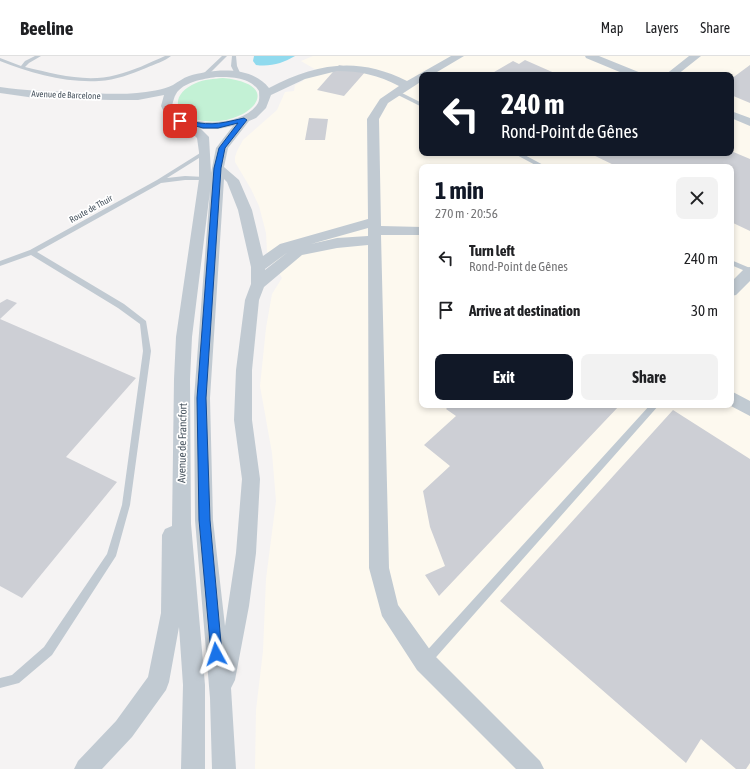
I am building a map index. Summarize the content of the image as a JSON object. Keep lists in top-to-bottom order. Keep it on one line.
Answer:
{"streets":{"street":["Avenue de Barcelone","Avenue de Francfort"],"lane":["Route de Thuir"]},"crossings":[["Route de Thuir","Avenue de Francfort"]],"page":{"header":"Beeline","nav":["Map","Layers","Share"],"turn":["240 m","Rond-Point de Gênes"],"heading":["1 min","270 m · 20:56"],"list":[{"name":"Turn left","note":"Rond-Point de Gênes","value":"240 m"},{"name":"Arrive at destination","value":"30 m"}],"buttons":["Exit","Share"]}}
